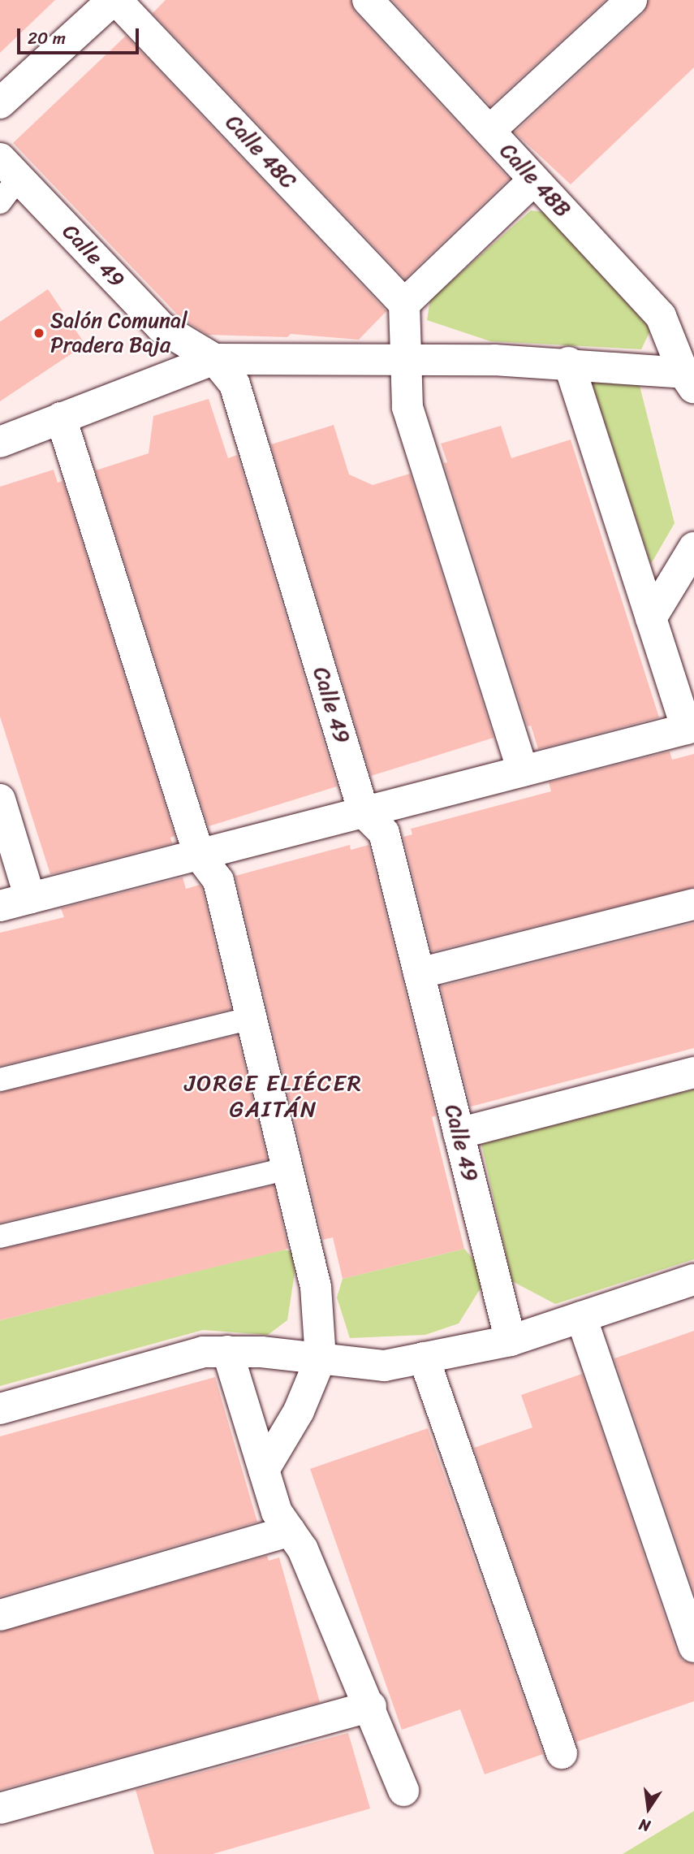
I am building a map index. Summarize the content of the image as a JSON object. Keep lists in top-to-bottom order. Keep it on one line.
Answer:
{"streets":{"street":["Calle 48C","Calle 48B","Calle 49"]},"districts":["JORGE ELIÉCER GAITÁN"],"places":["Salón Comunal Pradera Baja"],"scale_bar":"20 m","north":"bottom"}
